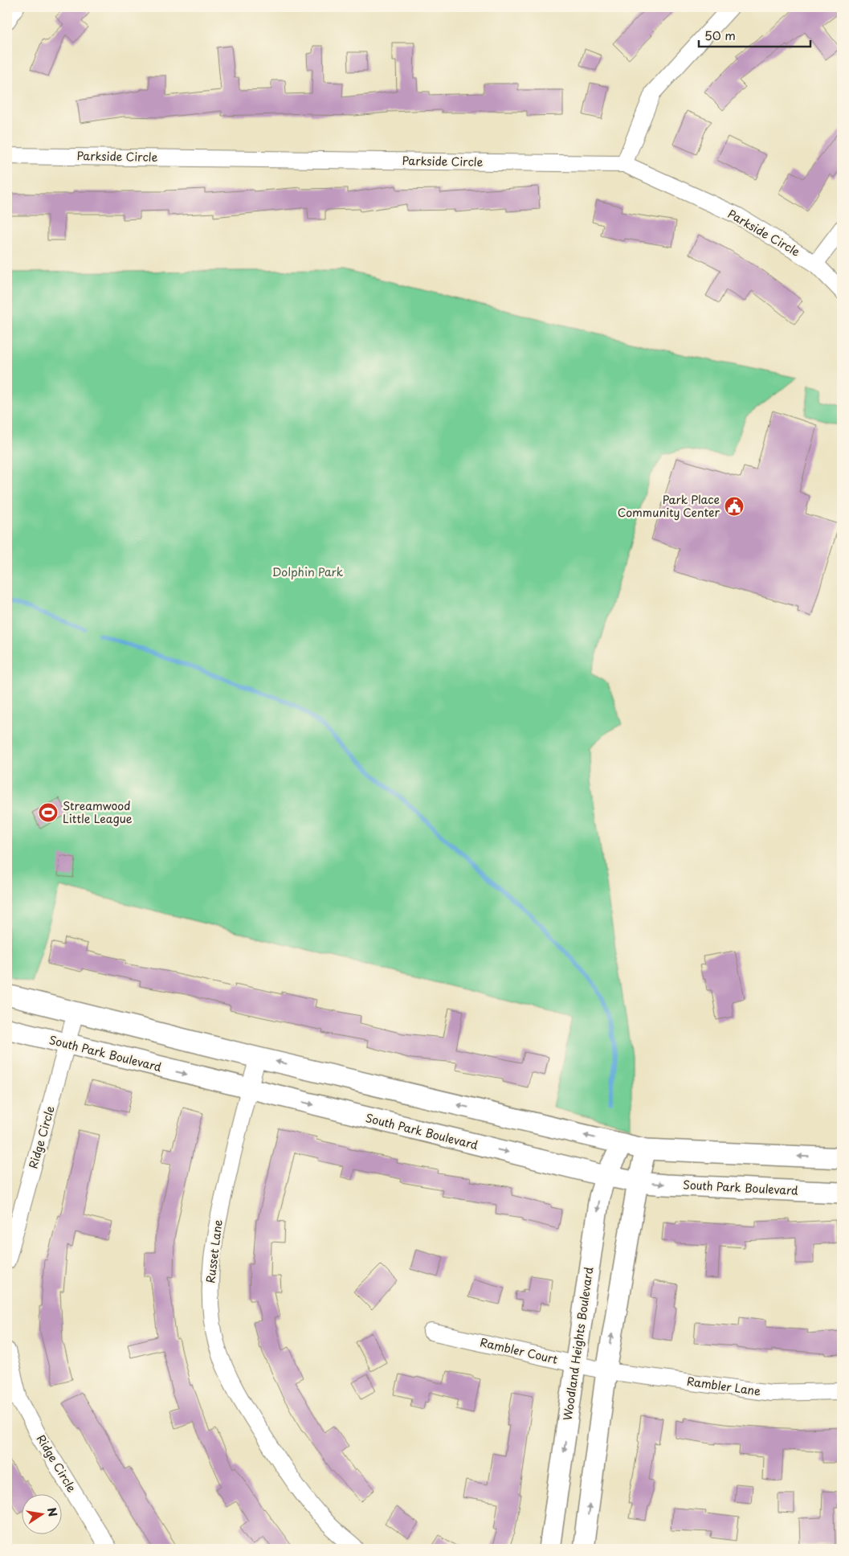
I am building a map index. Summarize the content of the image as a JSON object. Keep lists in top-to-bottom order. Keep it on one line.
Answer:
{"streets":{"street":["Parkside Circle","South Park Boulevard","Ridge Circle","Russet Lane","Woodland Heights Boulevard","Rambler Court","Rambler Lane"]},"crossings":[["South Park Boulevard","Ridge Circle"],["South Park Boulevard","Russet Lane"],["South Park Boulevard","Woodland Heights Boulevard"],["Woodland Heights Boulevard","Rambler Court"],["Rambler Court","Rambler Lane"]],"parks":["Dolphin Park"],"places":{"public building":["Park Place Community Center"],"sports":["Streamwood Little League"]},"scale_bar":"50 m","north":"right"}
